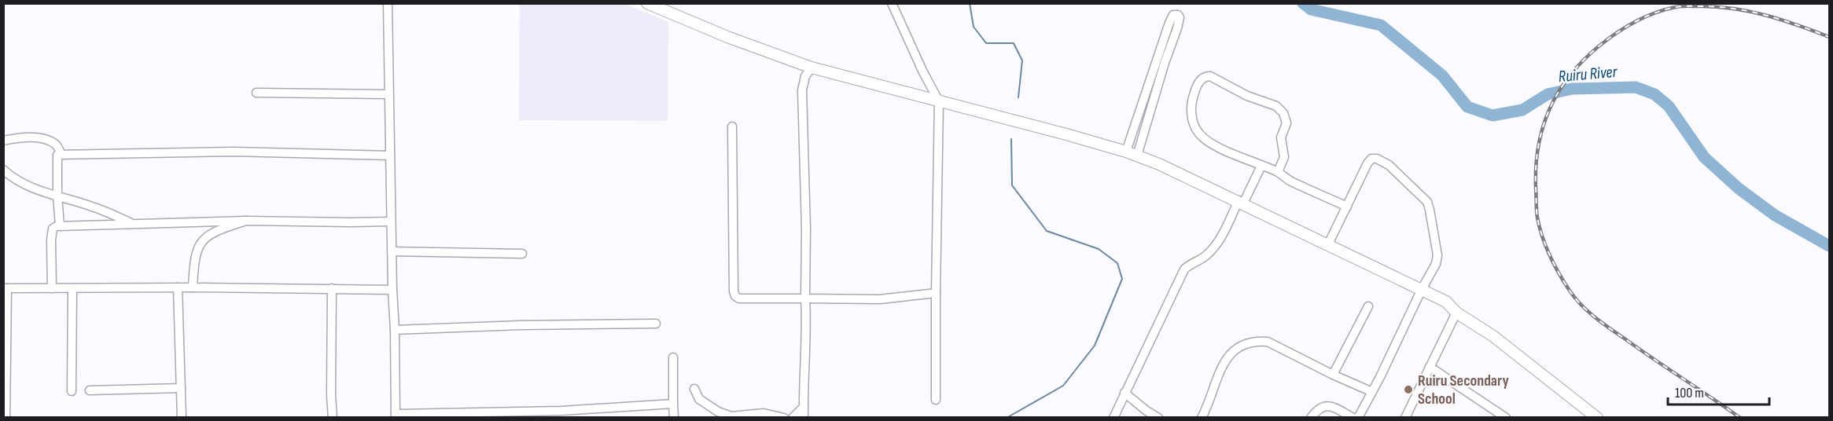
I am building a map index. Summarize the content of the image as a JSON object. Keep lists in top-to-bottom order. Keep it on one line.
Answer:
{"water":["Ruiru River"],"places":["Ruiru Secondary School"],"scale_bar":"100 m"}
